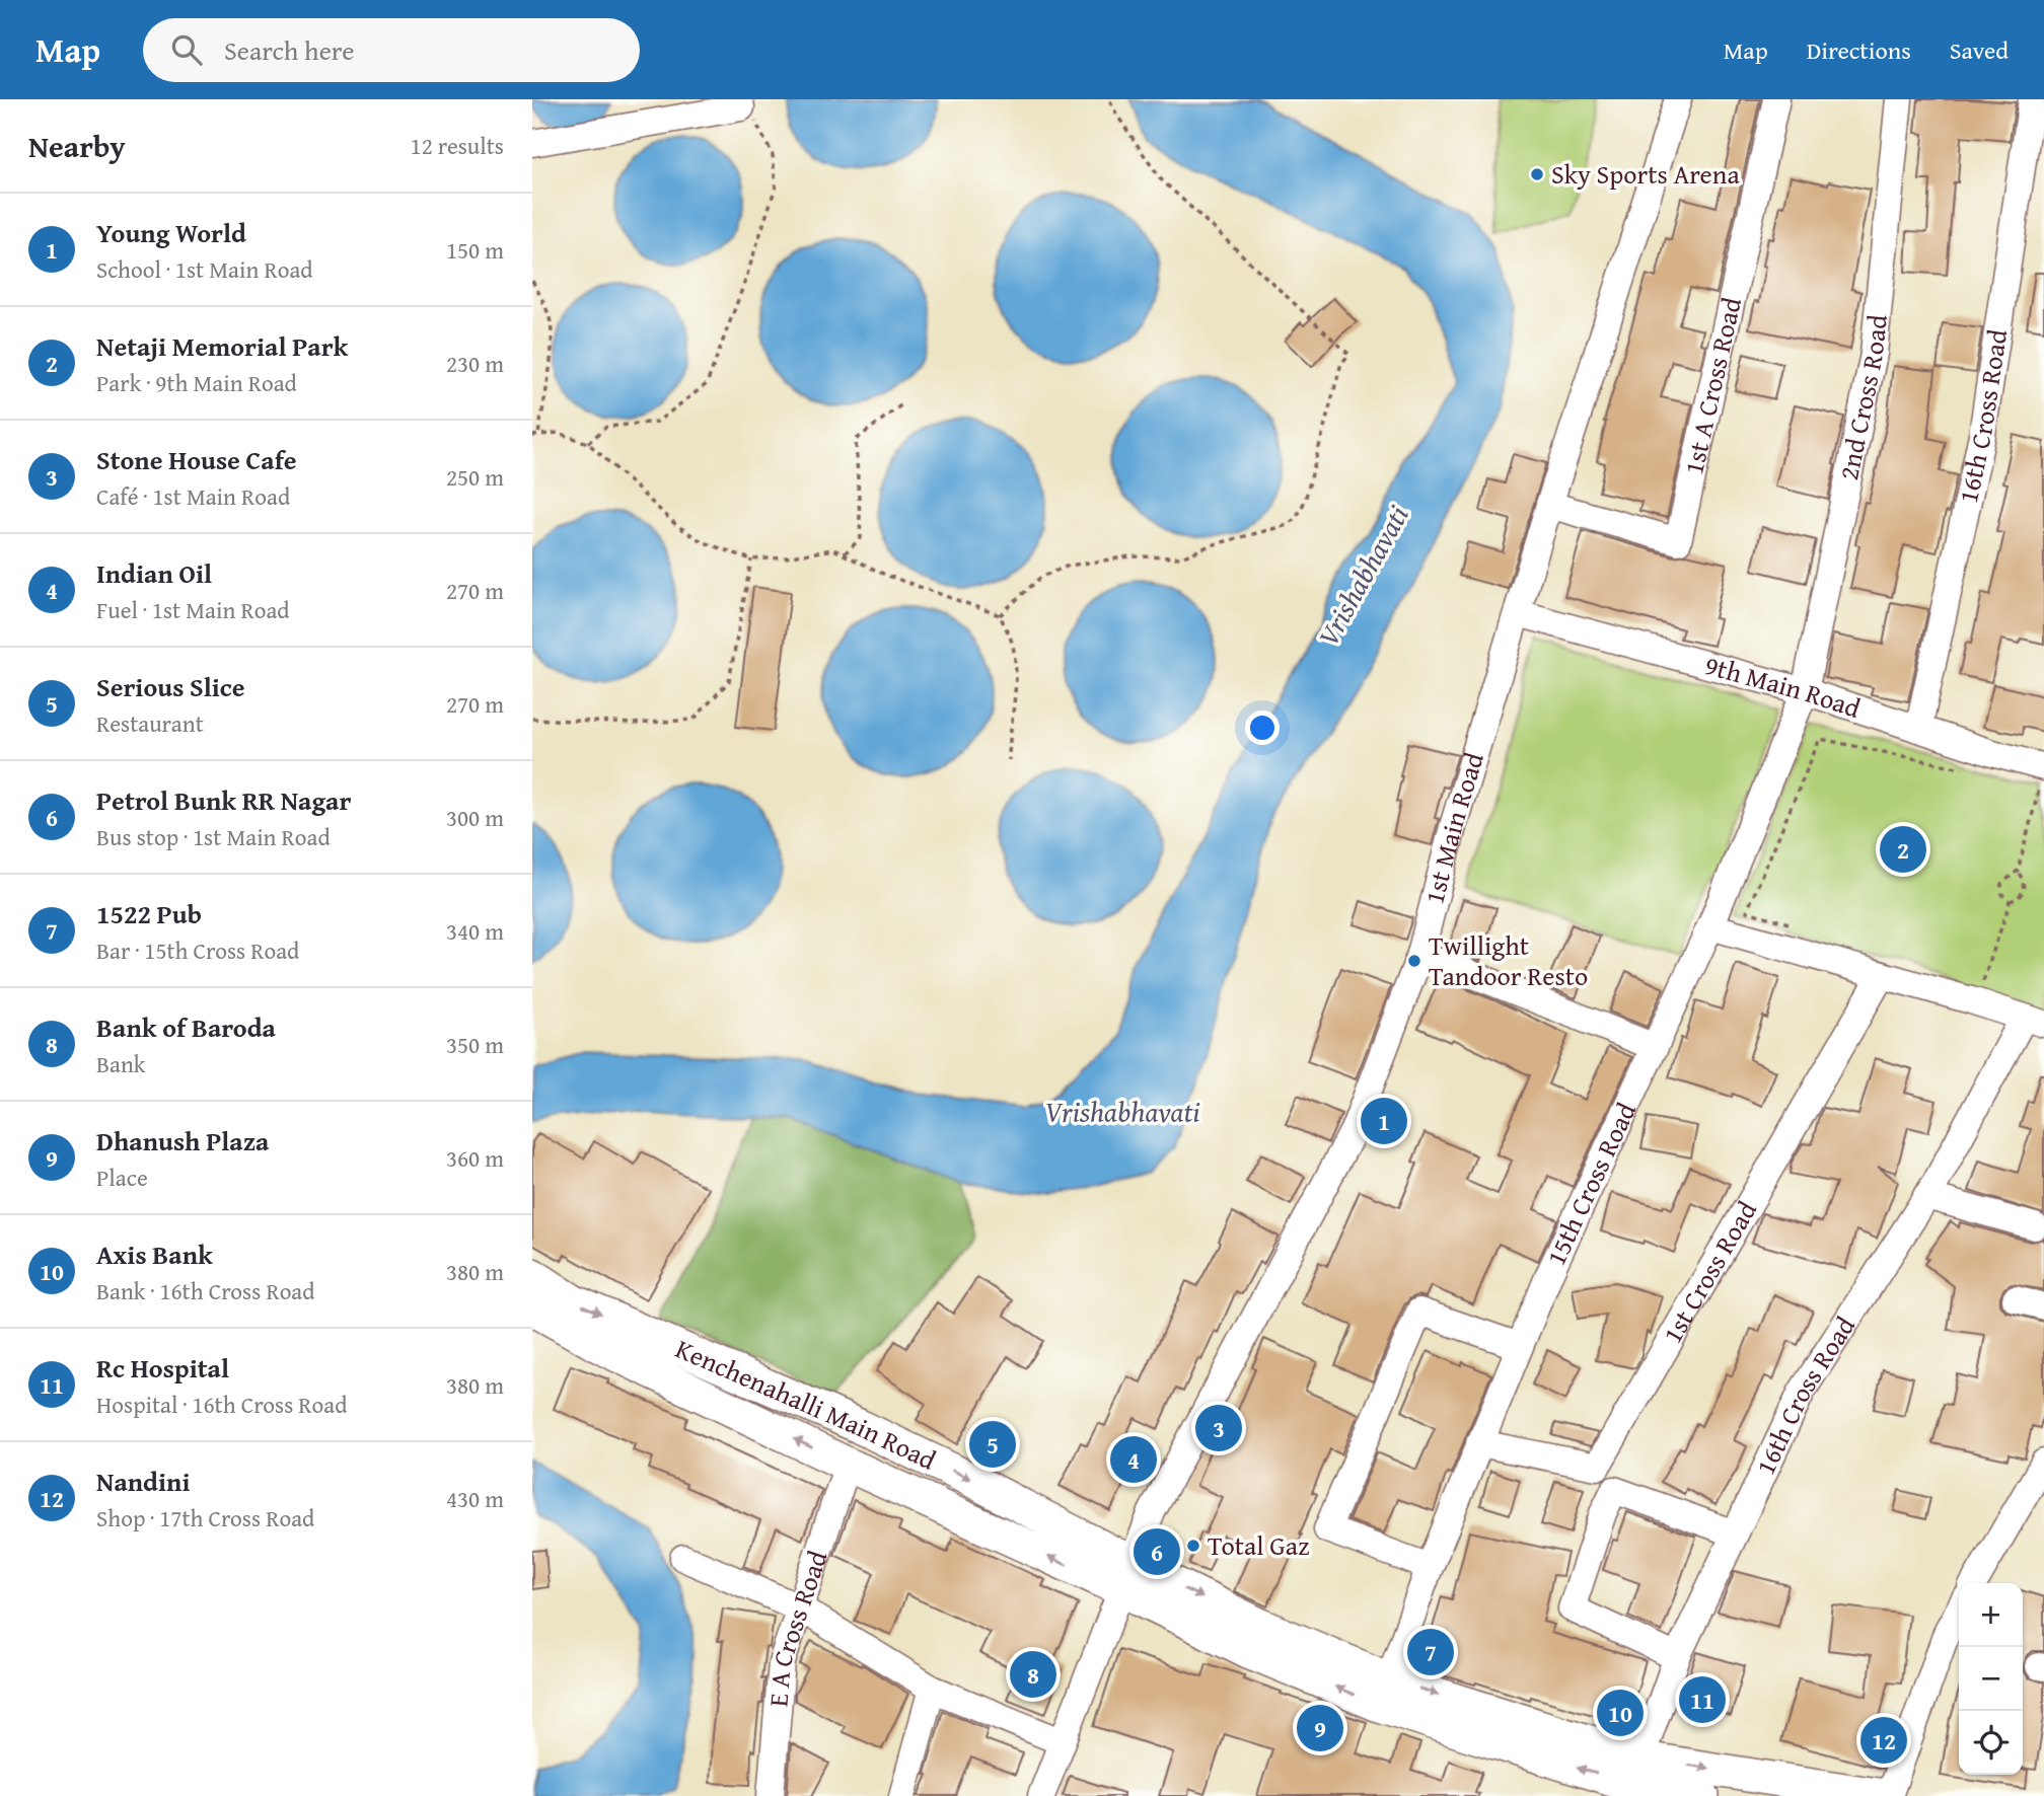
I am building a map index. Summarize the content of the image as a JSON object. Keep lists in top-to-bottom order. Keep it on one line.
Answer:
{"streets":{"main road":["Kenchenahalli Main Road"],"street":["1st A Cross Road","2nd Cross Road","16th Cross Road","9th Main Road","1st Main Road","15th Cross Road","1st Cross Road","E A Cross Road"]},"crossings":[["1st A Cross Road","1st Main Road"],["2nd Cross Road","9th Main Road"],["2nd Cross Road","15th Cross Road"],["16th Cross Road","9th Main Road"],["16th Cross Road","Kenchenahalli Main Road"],["9th Main Road","1st Main Road"],["9th Main Road","15th Cross Road"],["1st Main Road","Kenchenahalli Main Road"],["15th Cross Road","1st Cross Road"],["15th Cross Road","Kenchenahalli Main Road"],["Kenchenahalli Main Road","E A Cross Road"]],"water":["Vrishabhavati"],"places":["Sky Sports Arena","Twillight Tandoor Resto","Total Gaz"],"page":{"header":"Map","search":"Search here","nav":["Map","Directions","Saved"],"heading":["Nearby","12 results"],"list":[{"mark":"1","name":"Young World","note":"School · 1st Main Road","value":"150 m"},{"mark":"2","name":"Netaji Memorial Park","note":"Park · 9th Main Road","value":"230 m"},{"mark":"3","name":"Stone House Cafe","note":"Café · 1st Main Road","value":"250 m"},{"mark":"4","name":"Indian Oil","note":"Fuel · 1st Main Road","value":"270 m"},{"mark":"5","name":"Serious Slice","note":"Restaurant","value":"270 m"},{"mark":"6","name":"Petrol Bunk RR Nagar","note":"Bus stop · 1st Main Road","value":"300 m"},{"mark":"7","name":"1522 Pub","note":"Bar · 15th Cross Road","value":"340 m"},{"mark":"8","name":"Bank of Baroda","note":"Bank","value":"350 m"},{"mark":"9","name":"Dhanush Plaza","note":"Place","value":"360 m"},{"mark":"10","name":"Axis Bank","note":"Bank · 16th Cross Road","value":"380 m"},{"mark":"11","name":"Rc Hospital","note":"Hospital · 16th Cross Road","value":"380 m"},{"mark":"12","name":"Nandini","note":"Shop · 17th Cross Road","value":"430 m"}],"pins":["2","1","3","5","4","6","7","8","11","10","9","12"],"map_buttons":["+","−"]}}
